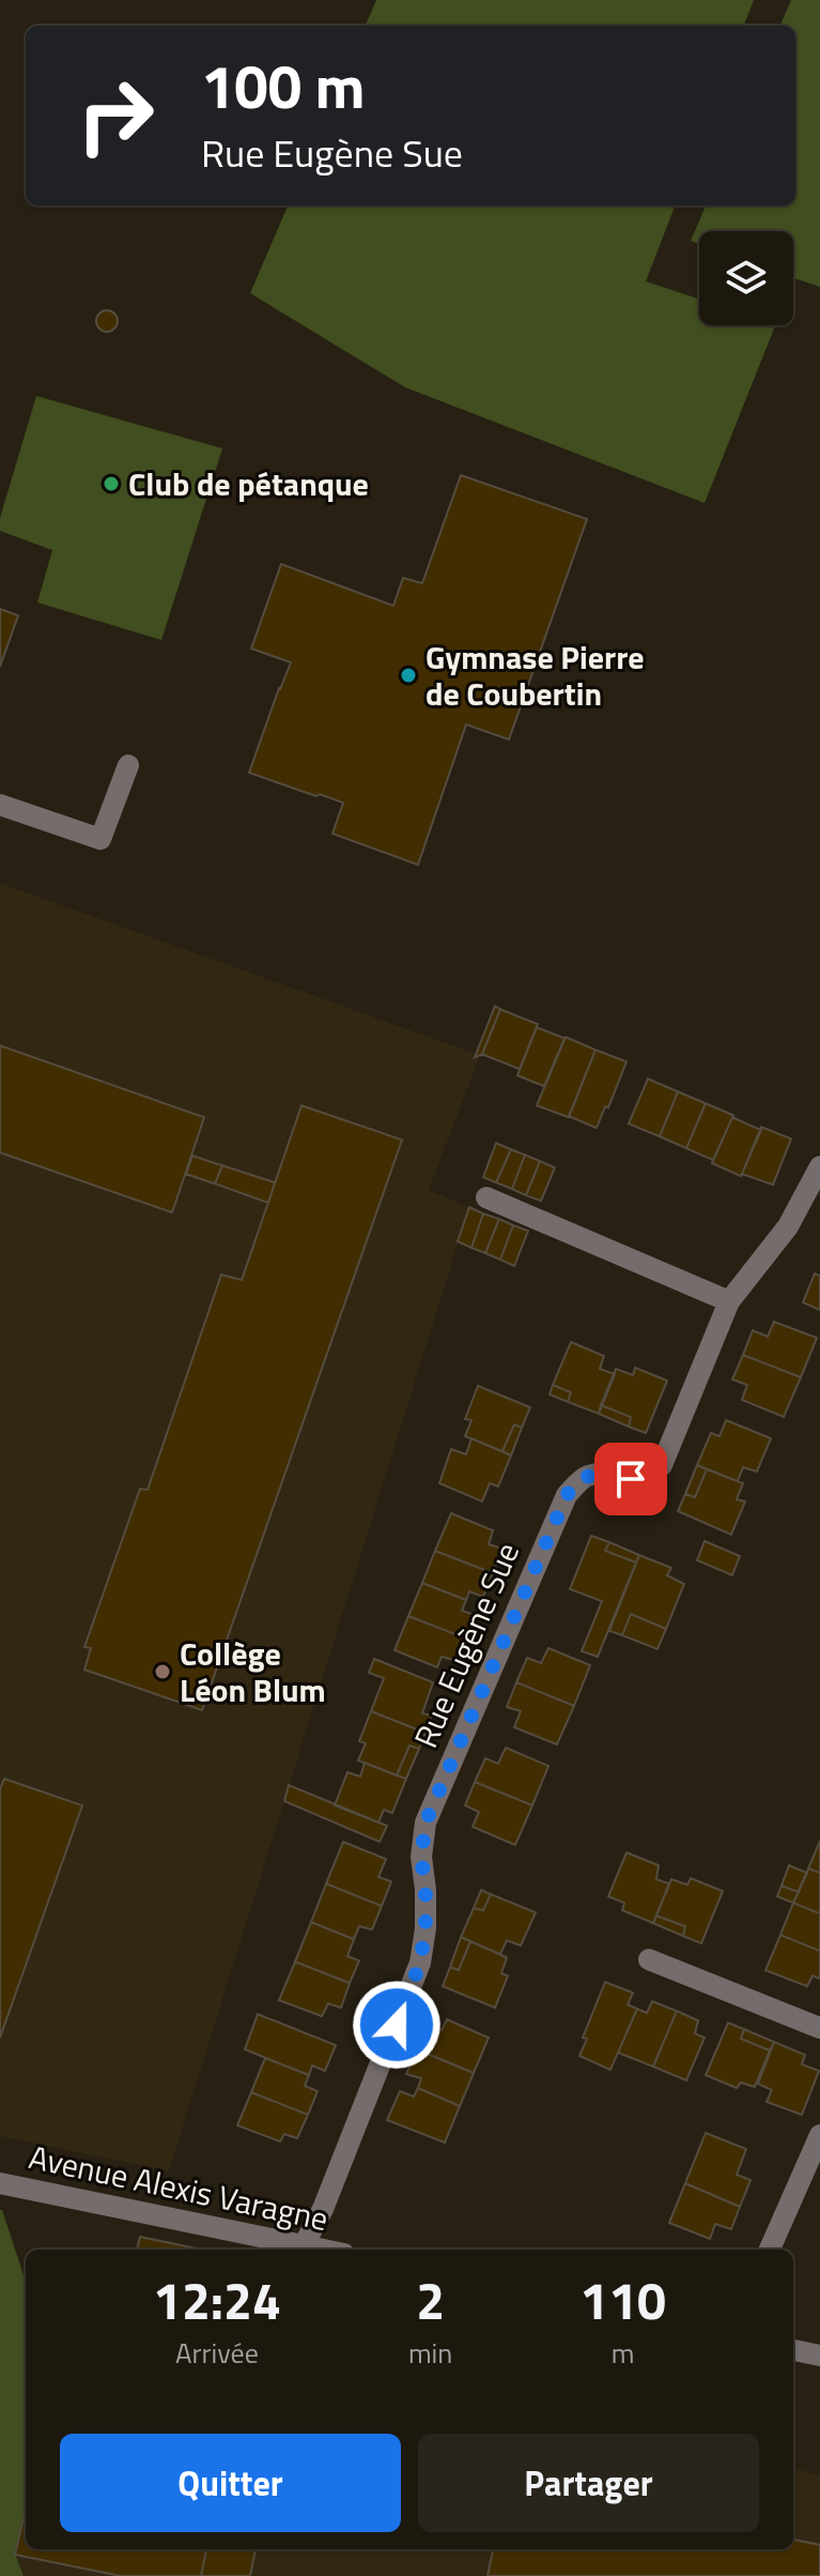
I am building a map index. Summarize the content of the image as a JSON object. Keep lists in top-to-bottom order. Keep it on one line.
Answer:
{"streets":{"street":["Rue Eugène Sue","Avenue Alexis Varagne"]},"crossings":[["Rue Eugène Sue","Avenue Alexis Varagne"]],"places":["Club de pétanque","Gymnase Pierre de Coubertin","Collège Léon Blum"],"page":{"turn":["100 m","Rue Eugène Sue"],"eta":["12:24","Arrivée","2","min","110","m"],"buttons":["Quitter","Partager"]}}
